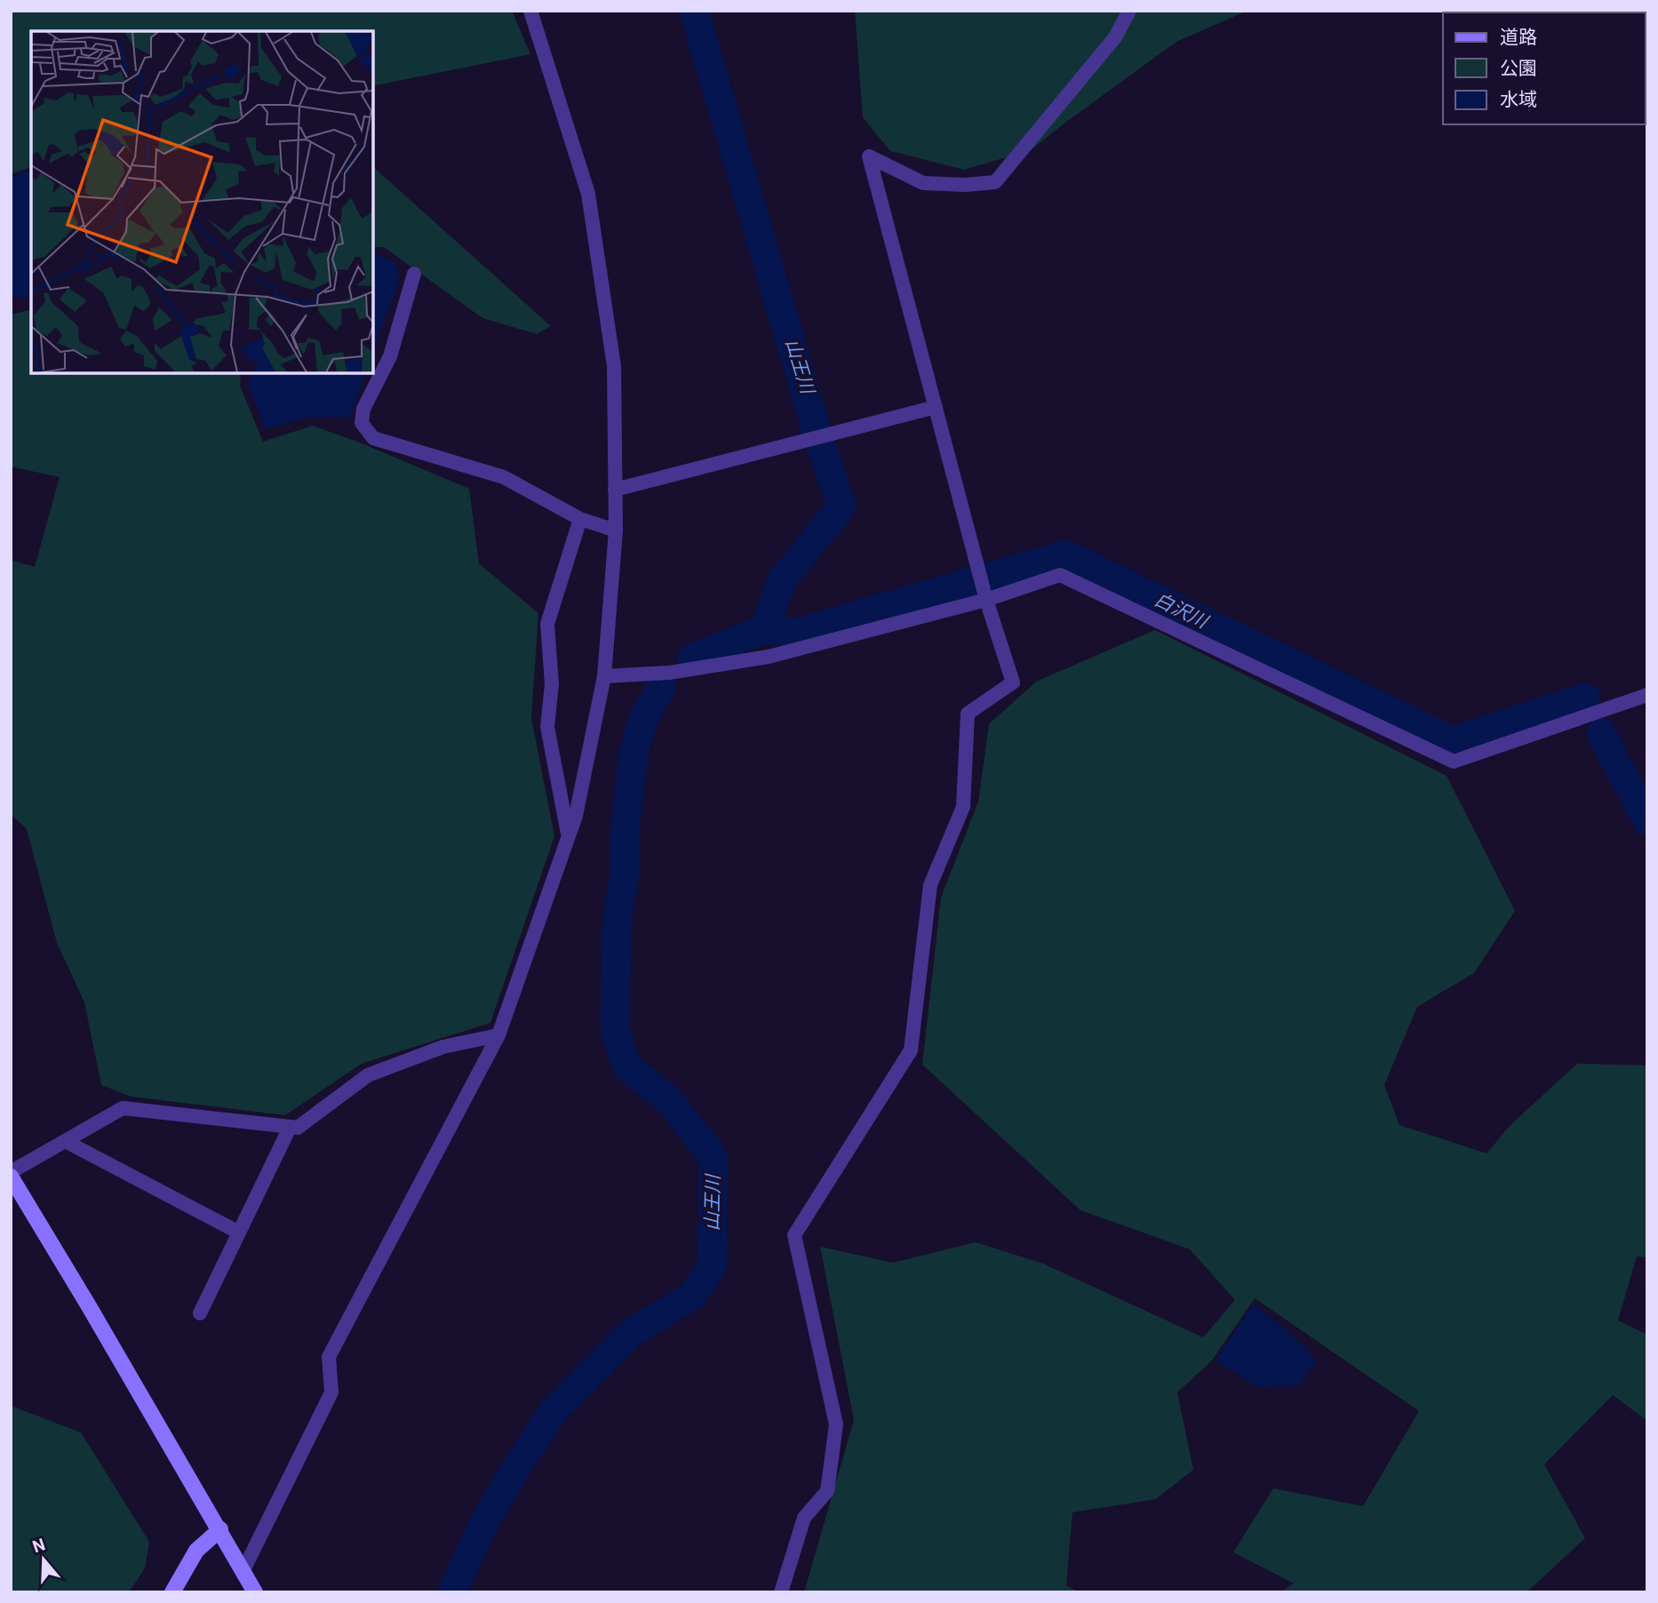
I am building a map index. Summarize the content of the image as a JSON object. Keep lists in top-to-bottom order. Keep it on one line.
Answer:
{"water":["山王川","白沢川"],"legend":["道路","公園","水域"],"north":"top"}
